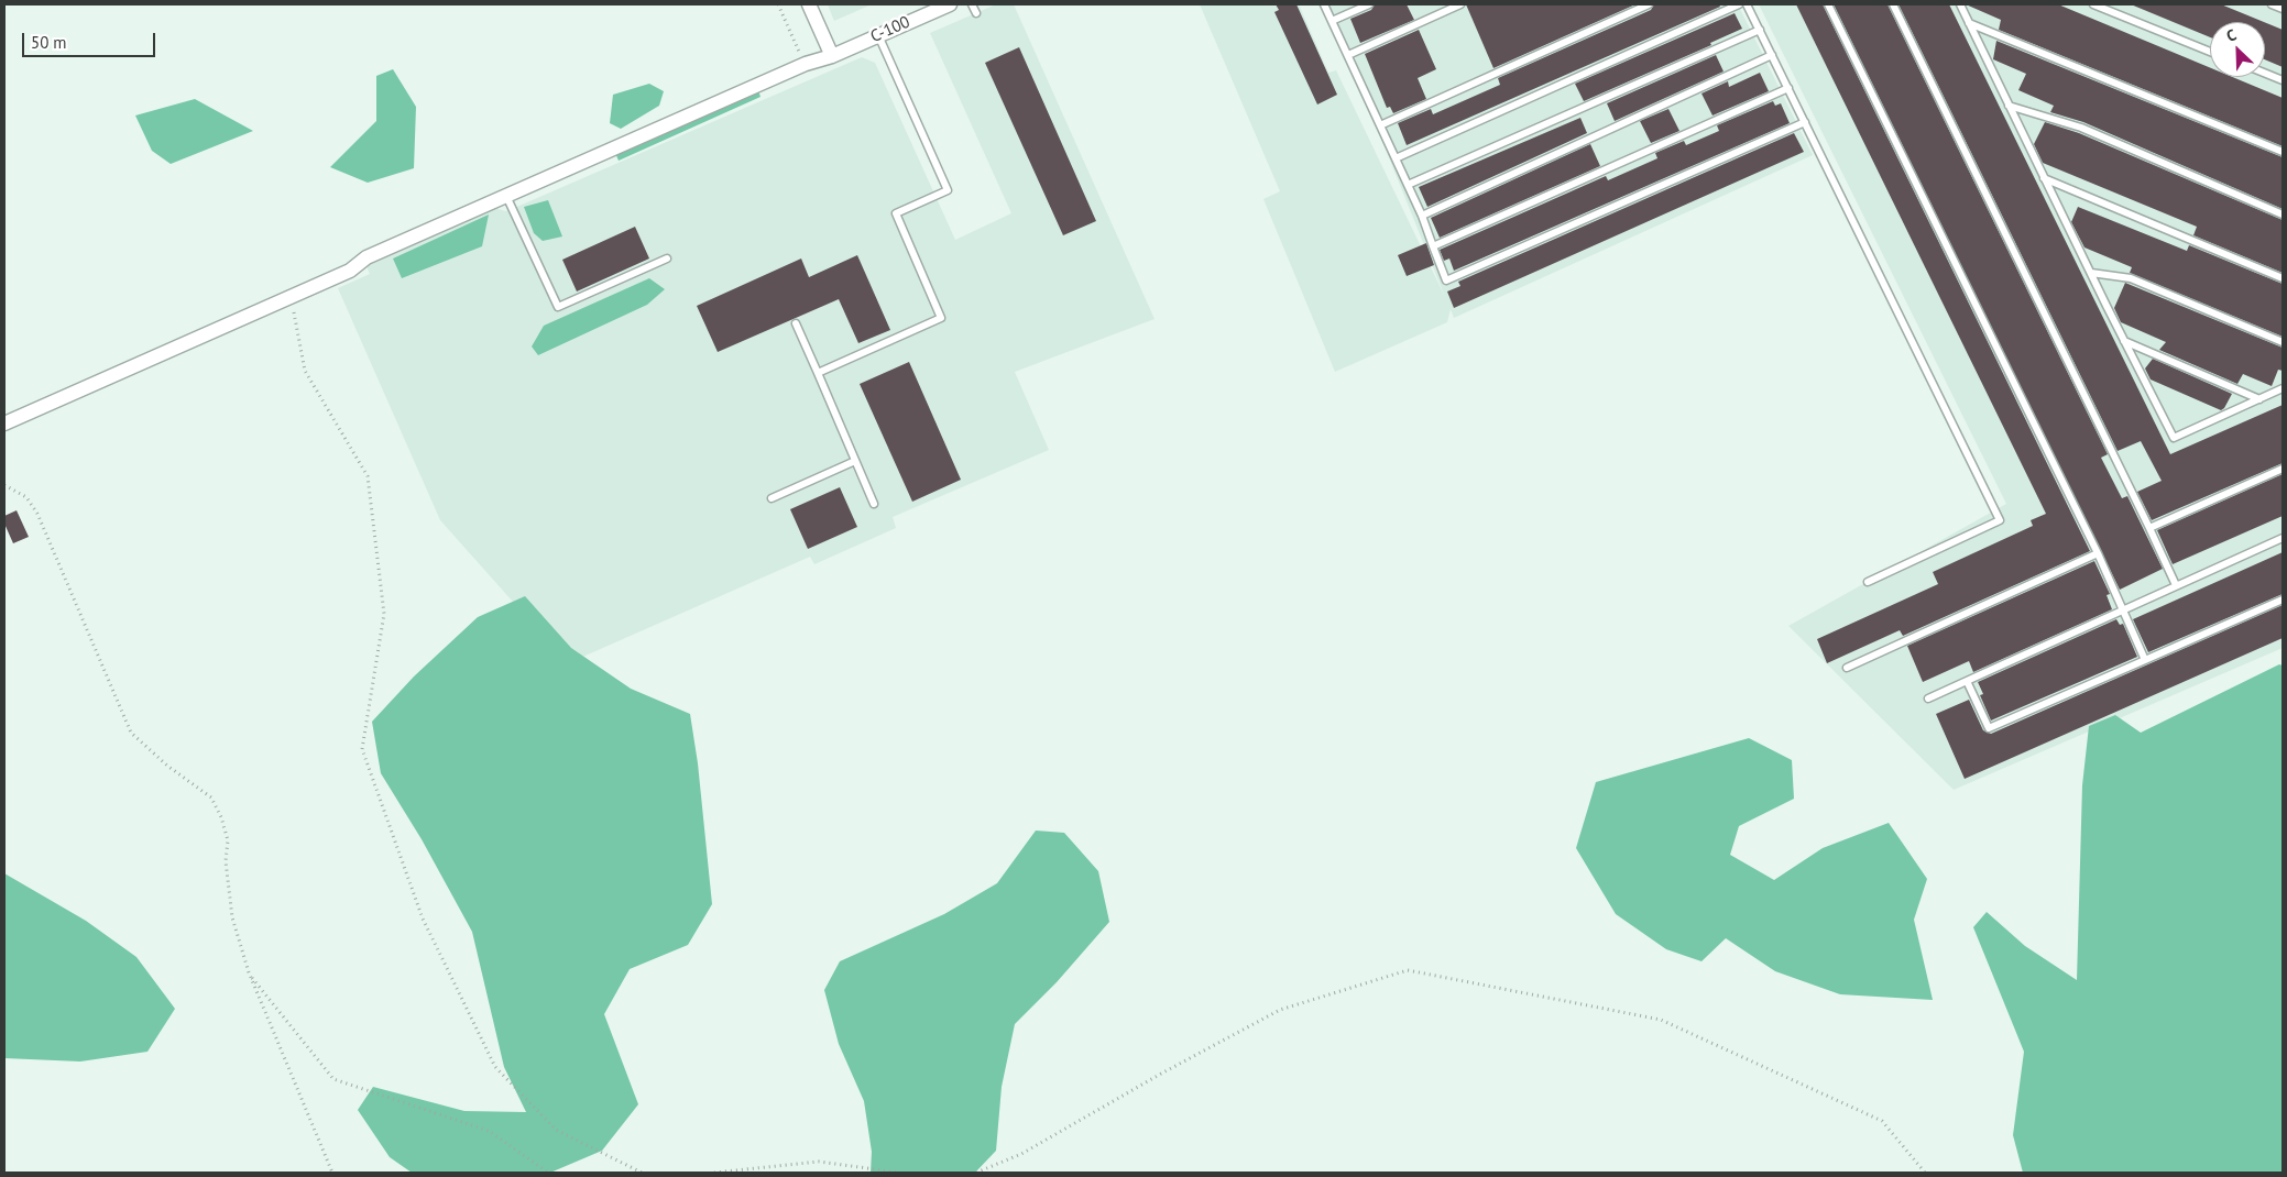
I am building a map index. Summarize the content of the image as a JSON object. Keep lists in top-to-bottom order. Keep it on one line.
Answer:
{"streets":{"street":["С-100"]},"scale_bar":"50 m","north":"top left"}
